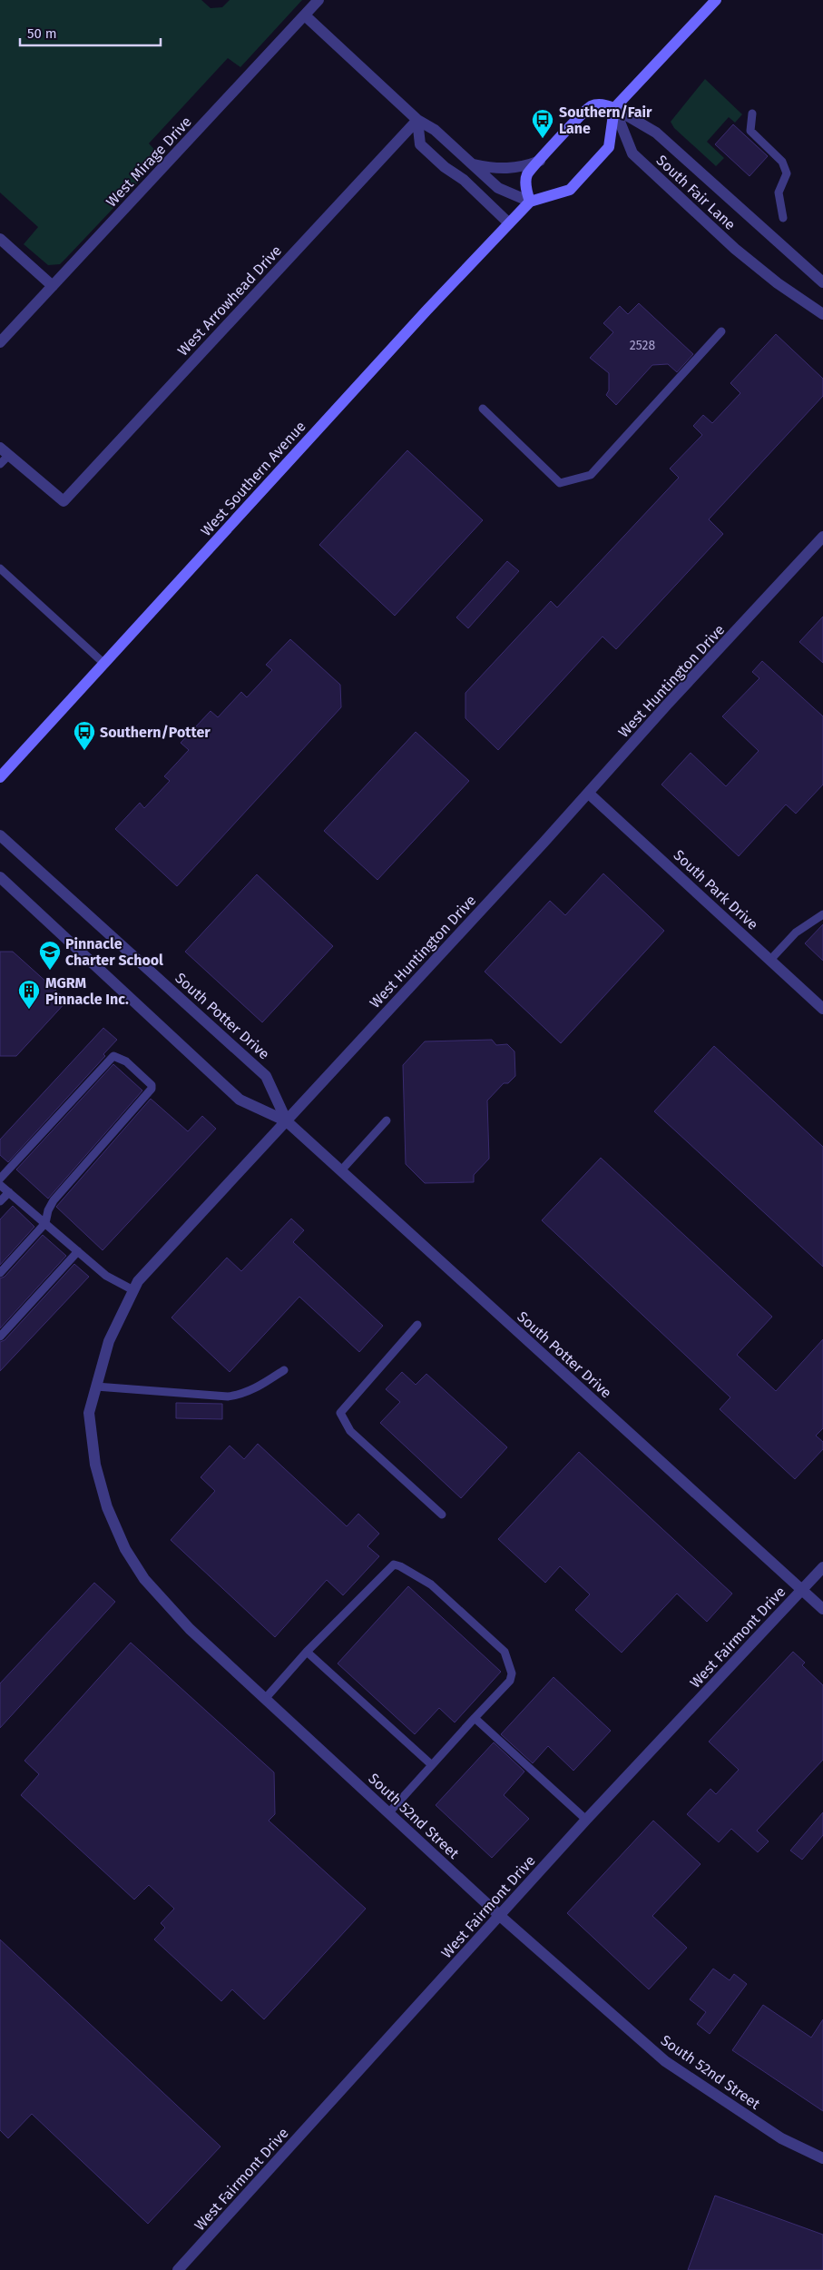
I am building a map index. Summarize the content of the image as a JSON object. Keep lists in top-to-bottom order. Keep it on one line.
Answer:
{"streets":{"main road":["West Southern Avenue"],"street":["West Mirage Drive","South Fair Lane","West Arrowhead Drive","West Huntington Drive","South Park Drive","South Potter Drive","West Fairmont Drive","South 52nd Street"]},"crossings":[["South Fair Lane","West Southern Avenue"],["West Huntington Drive","South Park Drive"],["West Huntington Drive","South Potter Drive"],["West Huntington Drive","South 52nd Street"],["South Potter Drive","West Fairmont Drive"],["West Fairmont Drive","South 52nd Street"]],"places":{"bus stop":["Southern/Fair Lane","Southern/Potter"],"school or university":["Pinnacle Charter School"],"building":["MGRM Pinnacle Inc."]},"house_numbers":["2528"],"scale_bar":"50 m"}
